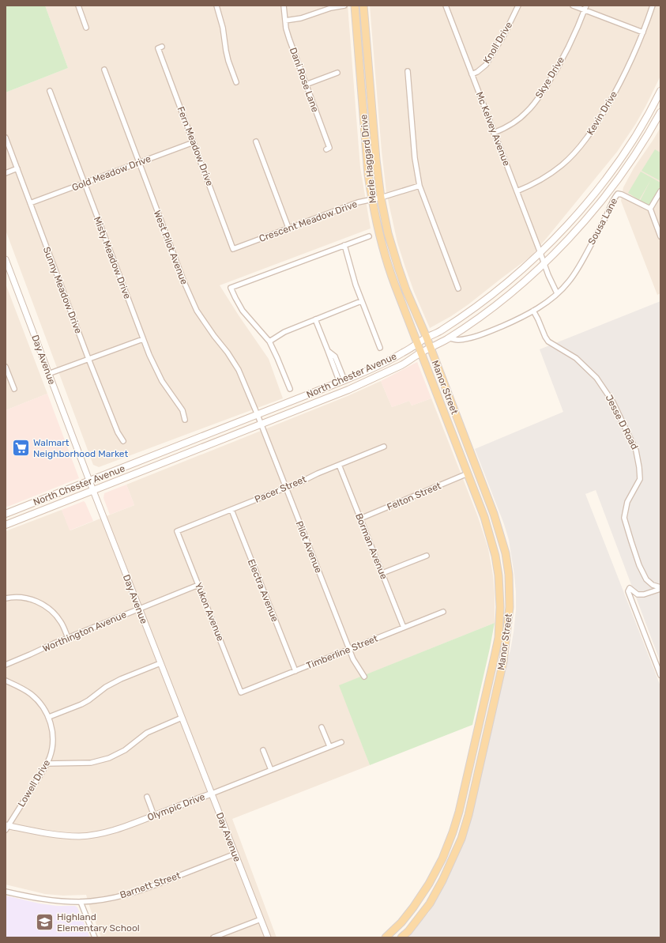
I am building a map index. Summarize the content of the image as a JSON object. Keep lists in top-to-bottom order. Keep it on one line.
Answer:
{"streets":{"main road":["Merle Haggard Drive","North Chester Avenue","Manor Street"],"street":["Knoll Drive","Skye Drive","Dani Rose Lane","Kevin Drive","Mc Kelvey Avenue","Fern Meadow Drive","Gold Meadow Drive","Crescent Meadow Drive","Sousa Lane","West Pilot Avenue","Misty Meadow Drive","Sunny Meadow Drive","Day Avenue","Jesse D Road","Pacer Street","Felton Street","Borman Avenue","Pilot Avenue","Electra Avenue","Yukon Avenue","Worthington Avenue","Timberline Street","Lowell Drive","Olympic Drive","Barnett Street"]},"crossings":[["Knoll Drive","Mc Kelvey Avenue"],["Skye Drive","Mc Kelvey Avenue"],["Kevin Drive","Mc Kelvey Avenue"],["Mc Kelvey Avenue","North Chester Avenue"],["Fern Meadow Drive","Gold Meadow Drive"],["Fern Meadow Drive","Crescent Meadow Drive"],["Merle Haggard Drive","Crescent Meadow Drive"],["Merle Haggard Drive","North Chester Avenue"],["Merle Haggard Drive","Manor Street"],["Gold Meadow Drive","West Pilot Avenue"],["Gold Meadow Drive","Misty Meadow Drive"],["Gold Meadow Drive","Sunny Meadow Drive"],["West Pilot Avenue","North Chester Avenue"],["West Pilot Avenue","Pilot Avenue"],["Day Avenue","North Chester Avenue"],["Day Avenue","Worthington Avenue"],["Day Avenue","Olympic Drive"],["Day Avenue","Barnett Street"],["North Chester Avenue","Manor Street"],["North Chester Avenue","Pilot Avenue"],["Manor Street","Felton Street"],["Pacer Street","Borman Avenue"],["Pacer Street","Pilot Avenue"],["Pacer Street","Electra Avenue"],["Pacer Street","Yukon Avenue"],["Felton Street","Borman Avenue"],["Borman Avenue","Timberline Street"],["Pilot Avenue","Timberline Street"],["Electra Avenue","Timberline Street"],["Yukon Avenue","Worthington Avenue"],["Yukon Avenue","Timberline Street"],["Lowell Drive","Olympic Drive"]],"places":{"supermarket":["Walmart Neighborhood Market"],"school or university":["Highland Elementary School"]}}
